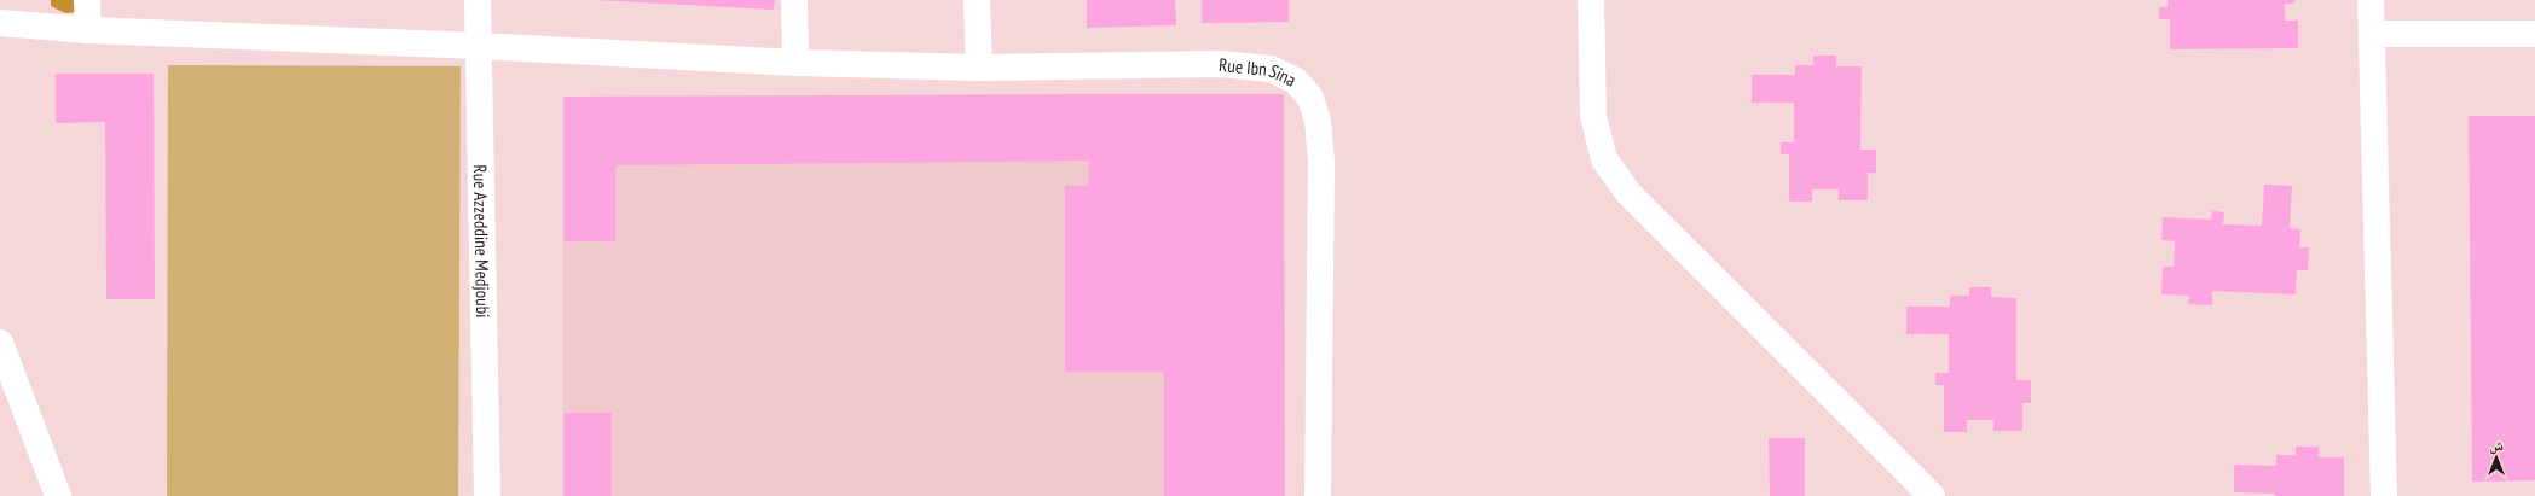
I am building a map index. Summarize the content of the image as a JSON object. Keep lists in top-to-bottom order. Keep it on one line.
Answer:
{"streets":{"street":["Rue Ibn Sina","Rue Azzeddine Medjoubi"]},"crossings":[["Rue Ibn Sina","Rue Azzeddine Medjoubi"]],"north":"top"}
